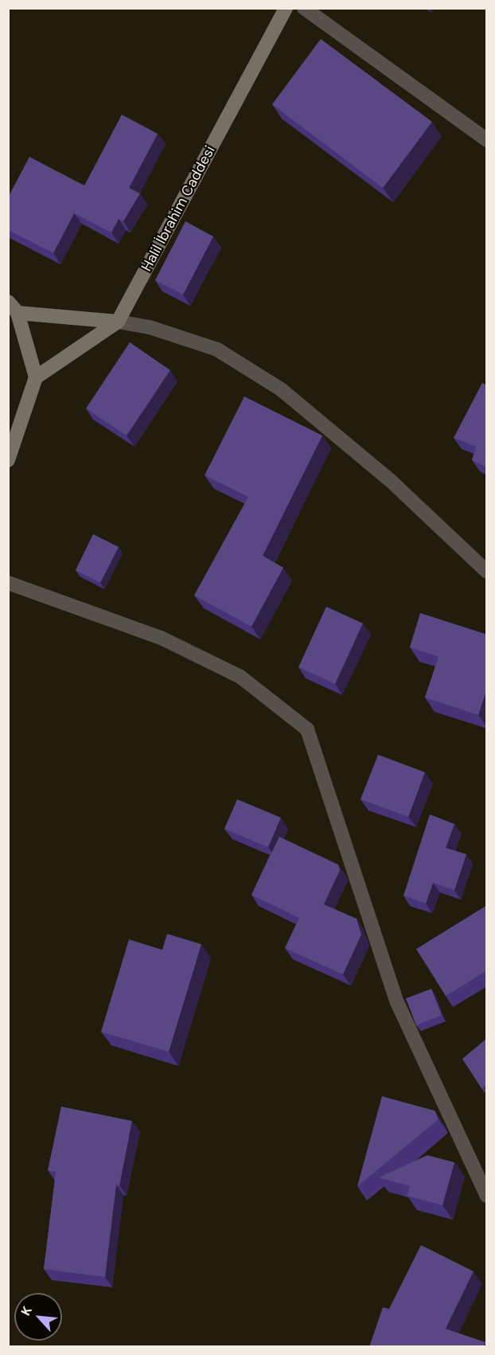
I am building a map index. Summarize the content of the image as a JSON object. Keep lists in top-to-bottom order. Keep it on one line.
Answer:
{"streets":{"street":["Halil İbrahim Caddesi"]},"north":"top left"}
